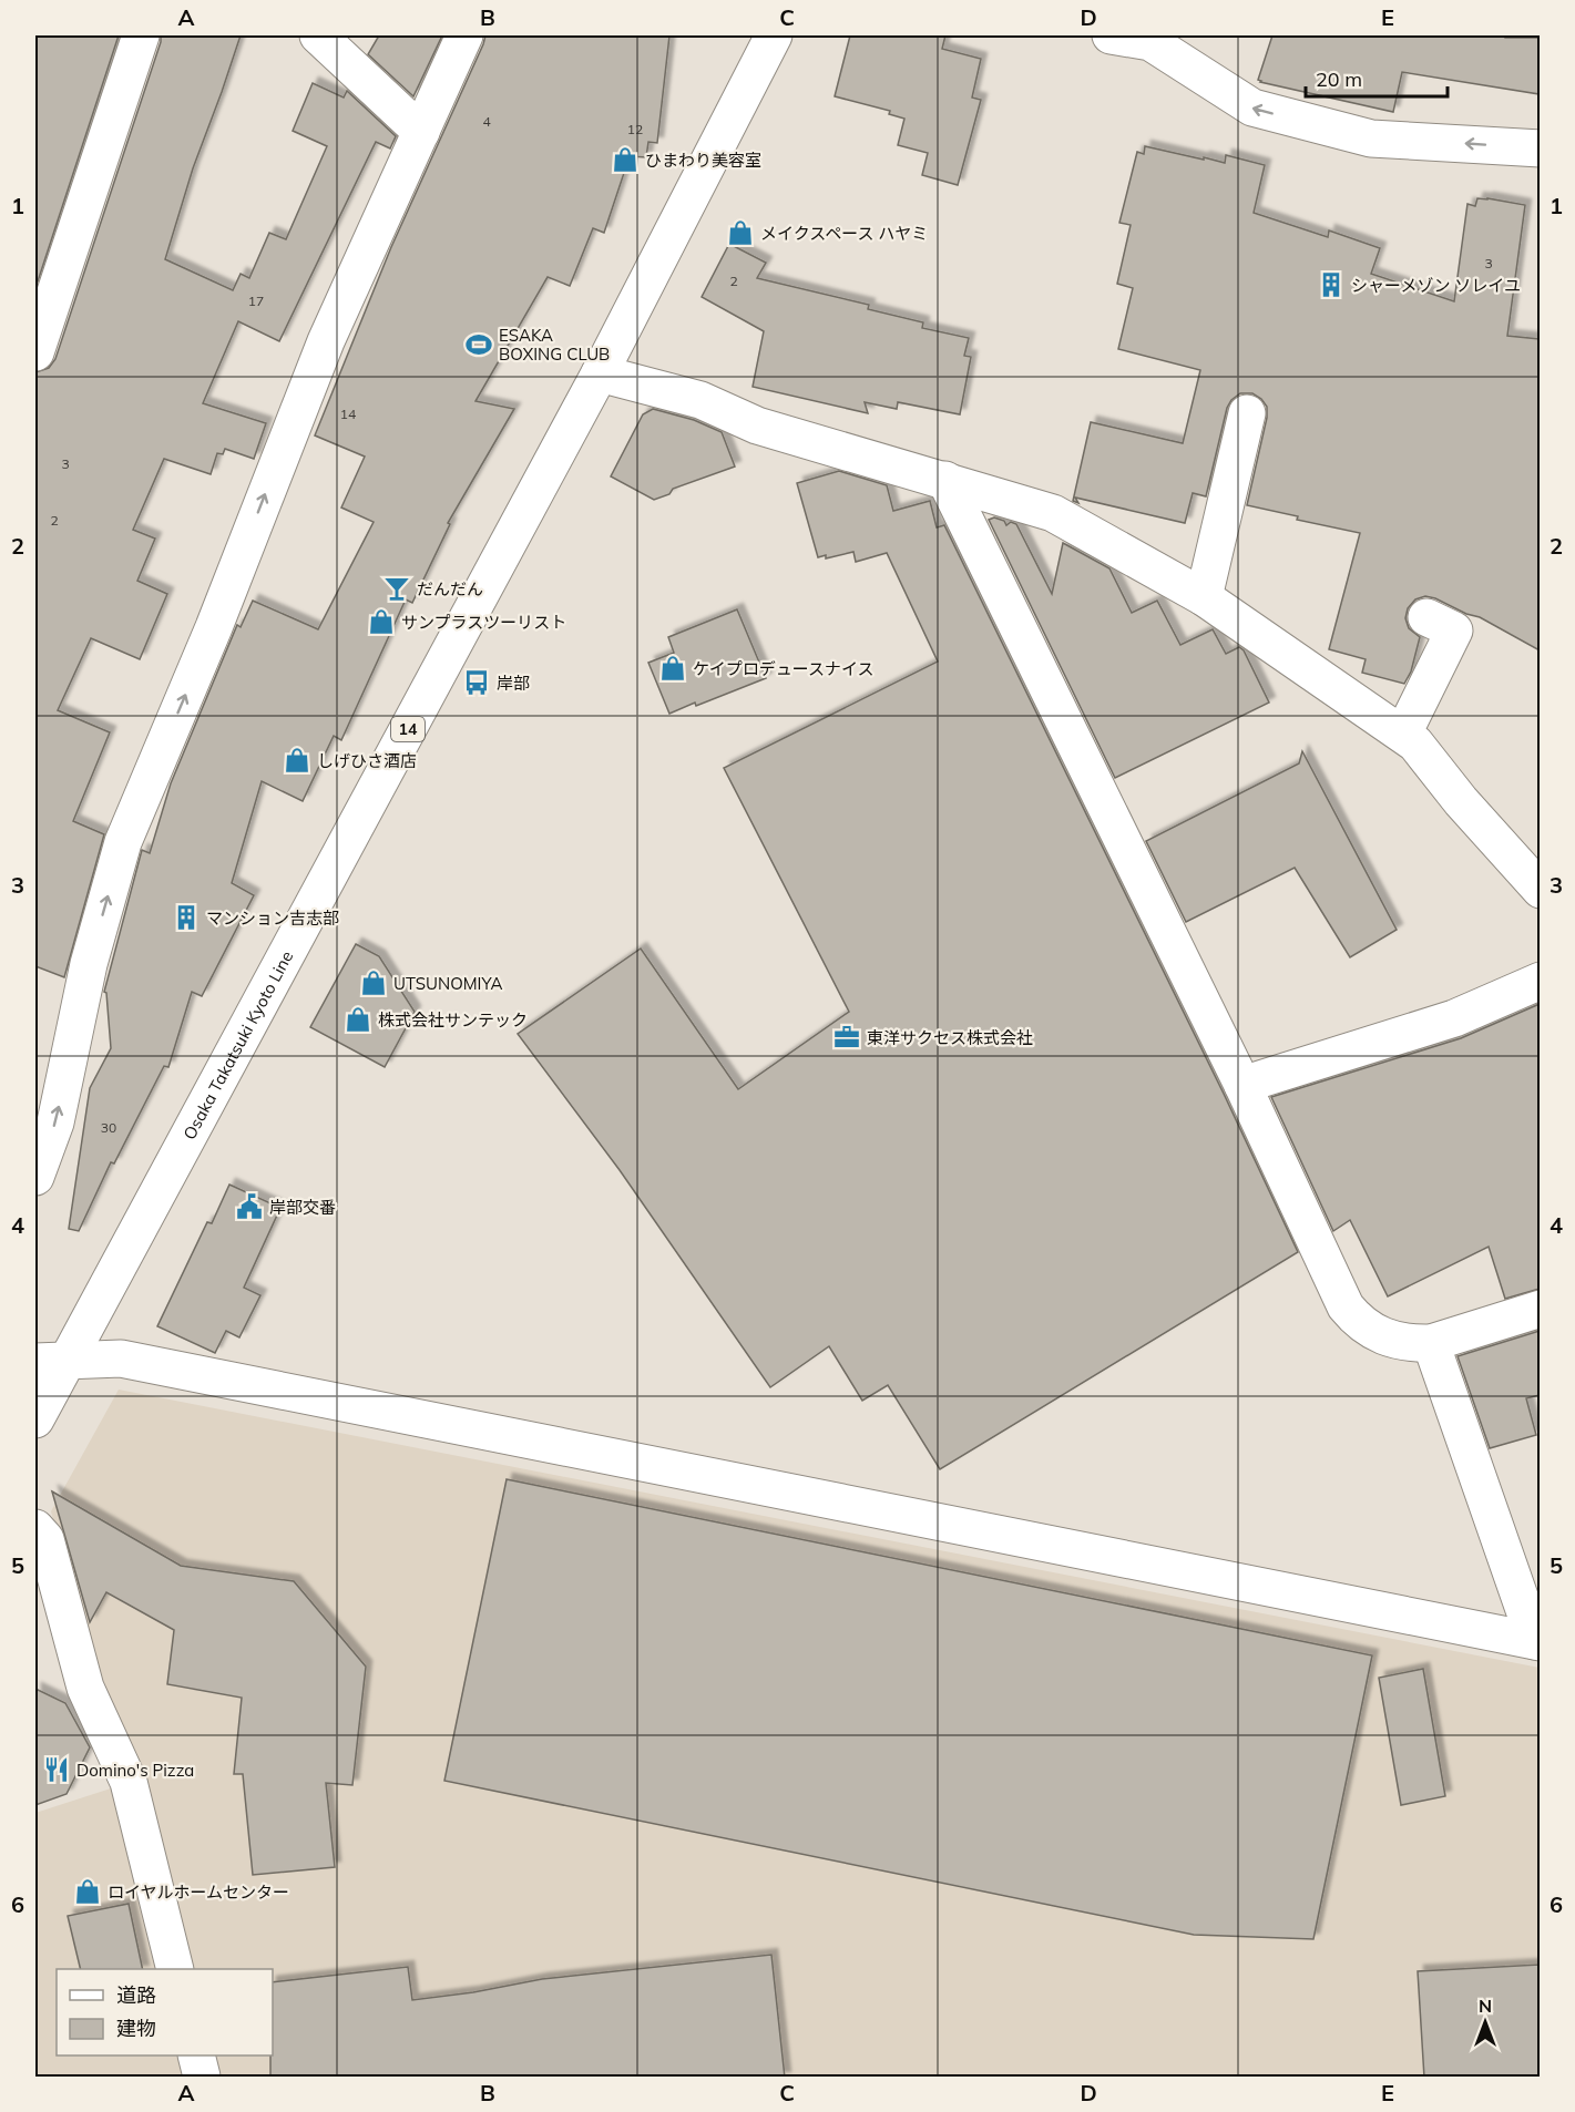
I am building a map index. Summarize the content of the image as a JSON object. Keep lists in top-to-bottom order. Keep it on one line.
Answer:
{"streets":{"street":["14","Osaka Takatsuki Kyoto Line"]},"places":{"shop":["ひまわり美容室","メイクスペース ハヤミ","サンプラスツーリスト","ケイプロデュースナイス","しげひさ酒店","UTSUNOMIYA","株式会社サンテック","ロイヤルホームセンター"],"building":["シャーメゾン ソレイユ","マンション吉志部"],"sports":["ESAKA BOXING CLUB"],"bar":["だんだん"],"bus stop":["岸部"],"office":["東洋サクセス株式会社"],"public building":["岸部交番"],"restaurant":["Domino's Pizza"]},"house_numbers":["4","12","3","2","17","14","3","2","30"],"legend":["道路","建物"],"scale_bar":"20 m","north":"top","grid":{"columns":["A","B","C","D","E"],"rows":["1","2","3","4","5","6"]}}
